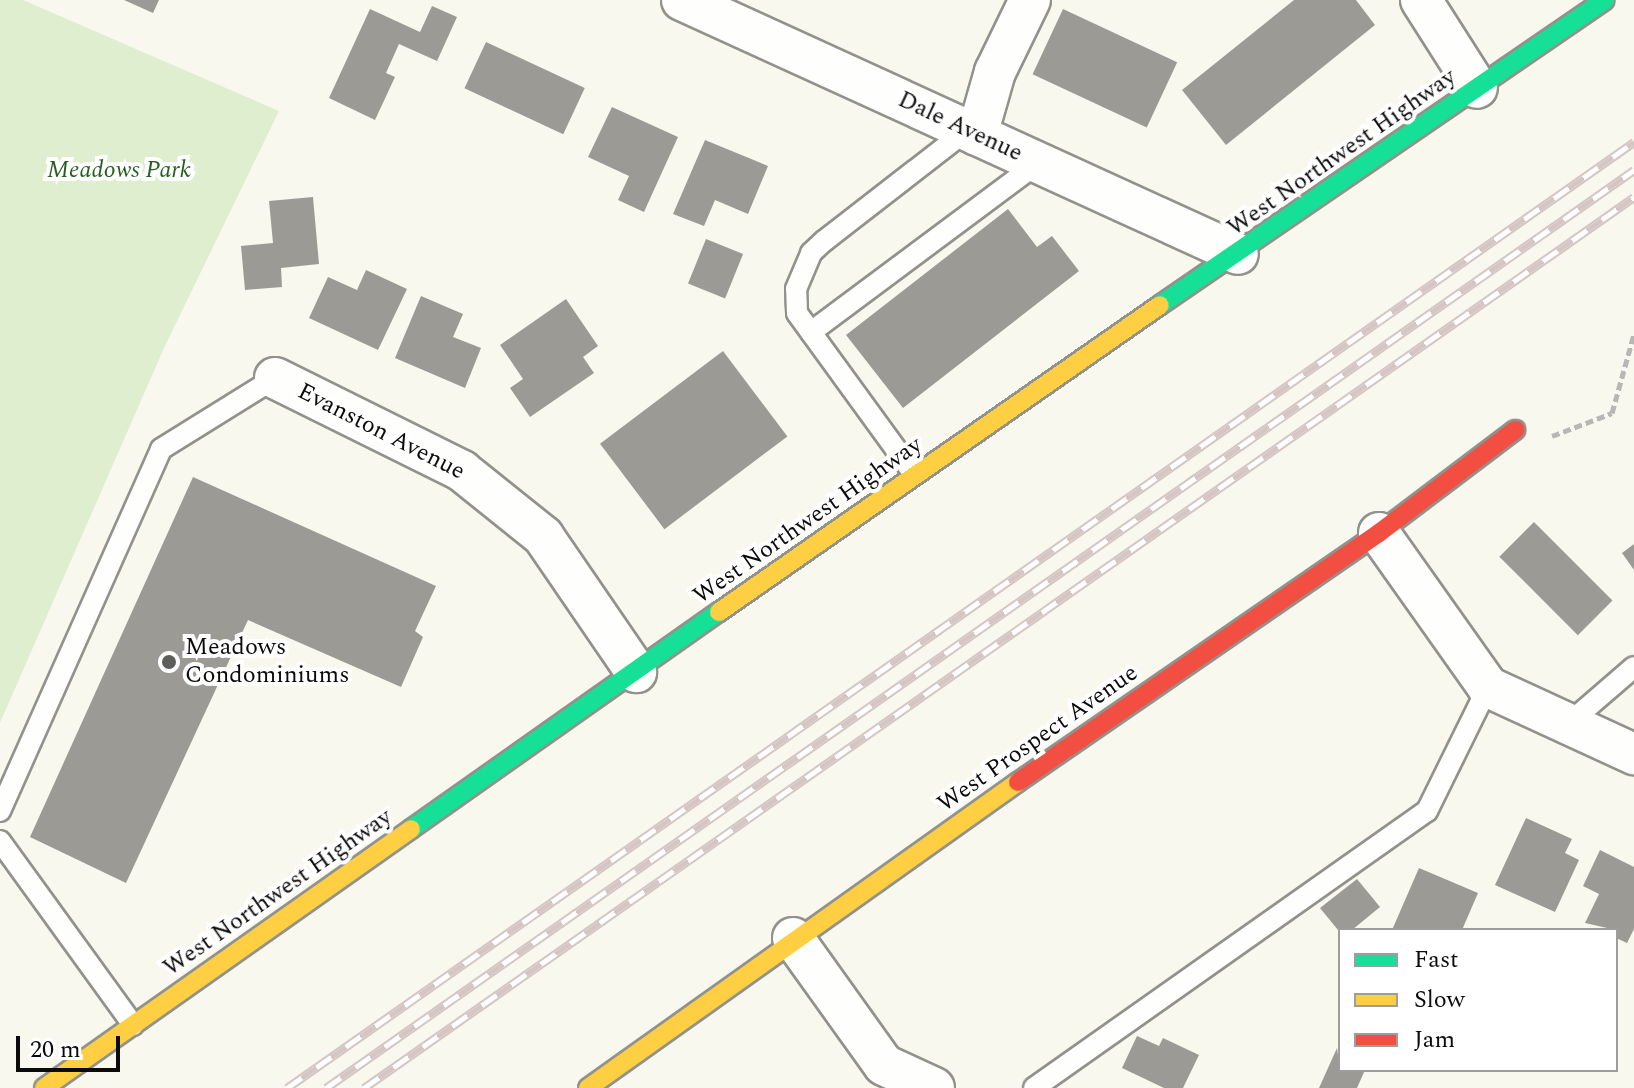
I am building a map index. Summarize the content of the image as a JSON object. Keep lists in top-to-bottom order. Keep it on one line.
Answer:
{"streets":{"main road":["West Northwest Highway","West Prospect Avenue"],"street":["Dale Avenue","Evanston Avenue"]},"crossings":[["Dale Avenue","West Northwest Highway"],["West Northwest Highway","Evanston Avenue"]],"parks":["Meadows Park"],"places":["Meadows Condominiums"],"legend":["Fast","Slow","Jam"],"scale_bar":"20 m"}
